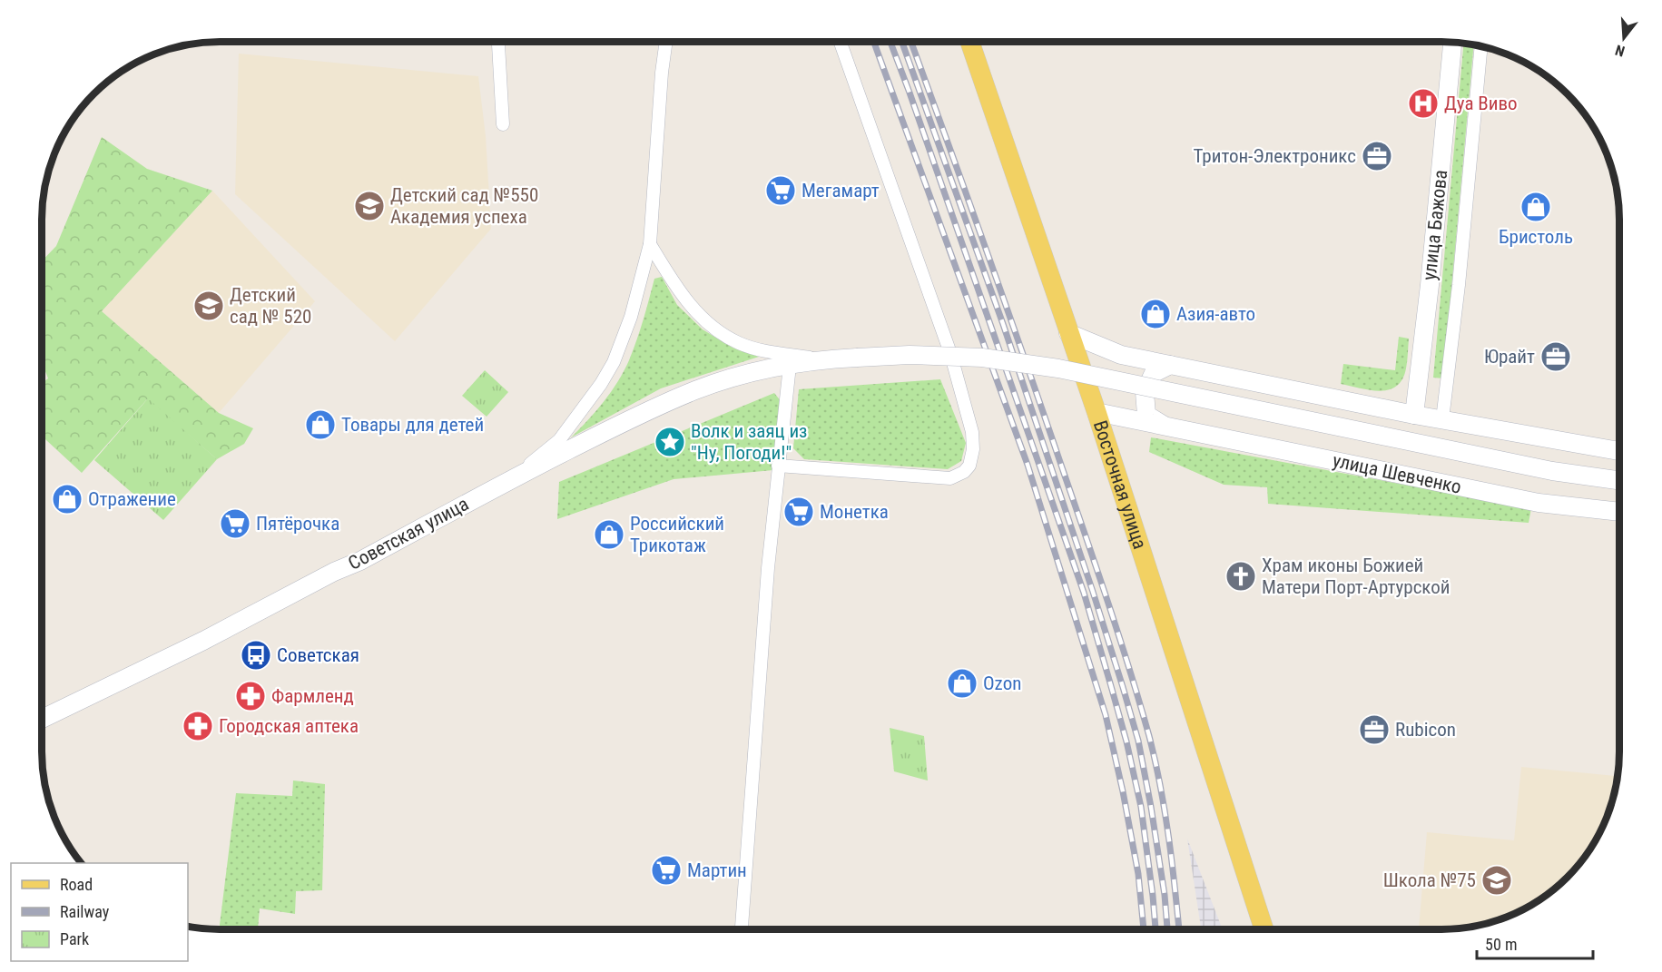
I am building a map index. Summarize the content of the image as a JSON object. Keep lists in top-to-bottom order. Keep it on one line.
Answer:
{"streets":{"main road":["улица Бажова","улица Шевченко","Восточная улица","Советская улица"]},"crossings":[["улица Шевченко","Восточная улица"]],"places":{"hospital":["Дуа Виво"],"office":["Тритон-Электроникс","Юрайт","Rubicon"],"supermarket":["Мегамарт","Монетка","Пятёрочка","Мартин"],"school or university":["Детский сад №550 Академия успеха","Детский сад № 520","Школа №75"],"shop":["Бристоль","Азия-авто","Товары для детей","Отражение","Российский Трикотаж","Ozon"],"place":["Волк и заяц из \"Ну, Погоди!\""],"church":["Храм иконы Божией Матери Порт-Артурской"],"bus stop":["Советская"],"pharmacy":["Фармленд","Городская аптека"]},"legend":["Road","Railway","Park"],"scale_bar":"50 m","north":"bottom"}
